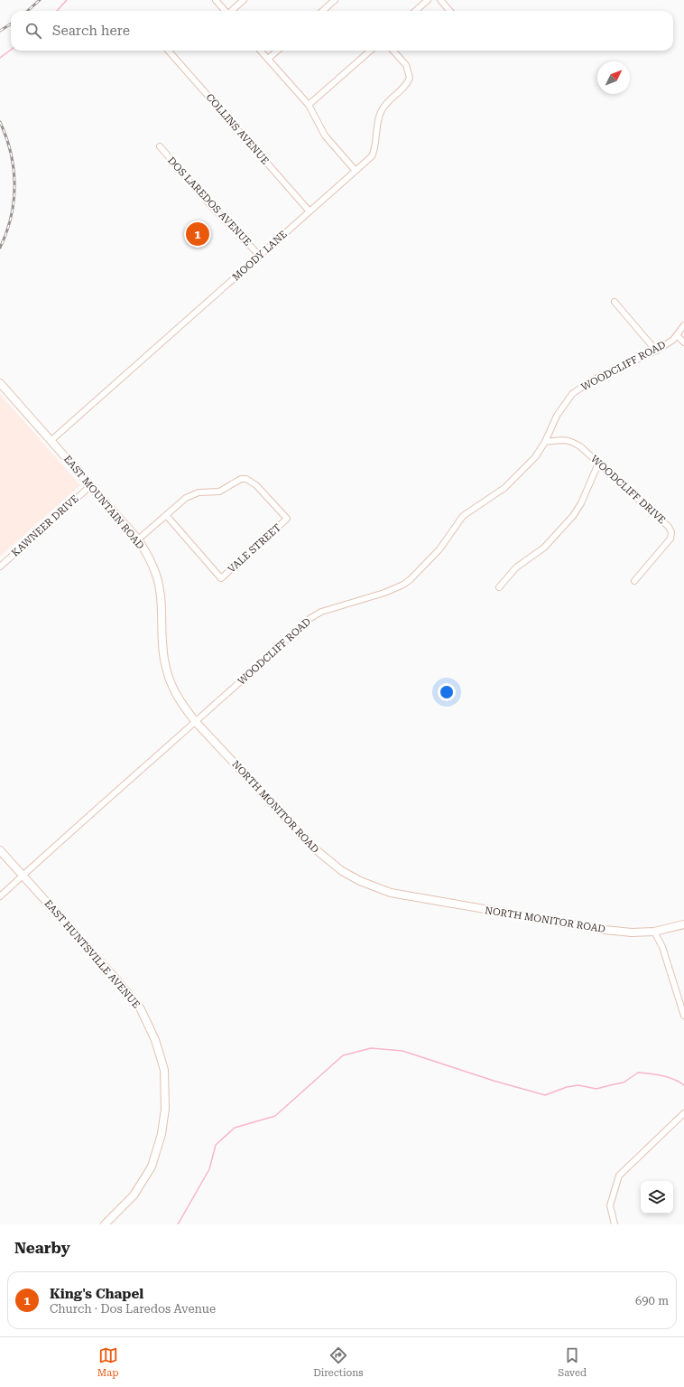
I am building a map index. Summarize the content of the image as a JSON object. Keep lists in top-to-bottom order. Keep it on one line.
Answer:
{"streets":{"street":["COLLINS AVENUE","DOS LAREDOS AVENUE","MOODY LANE","WOODCLIFF ROAD","WOODCLIFF DRIVE","EAST MOUNTAIN ROAD","KAWNEER DRIVE","VALE STREET","NORTH MONITOR ROAD","EAST HUNTSVILLE AVENUE"]},"crossings":[["COLLINS AVENUE","MOODY LANE"],["DOS LAREDOS AVENUE","MOODY LANE"],["MOODY LANE","EAST MOUNTAIN ROAD"],["WOODCLIFF ROAD","WOODCLIFF DRIVE"],["WOODCLIFF ROAD","EAST MOUNTAIN ROAD"],["WOODCLIFF ROAD","NORTH MONITOR ROAD"],["EAST MOUNTAIN ROAD","KAWNEER DRIVE"],["EAST MOUNTAIN ROAD","NORTH MONITOR ROAD"]],"north":"top right","page":{"search":"Search here","pins":"1","heading":"Nearby","list":[{"mark":"1","name":"King's Chapel","note":"Church · Dos Laredos Avenue","value":"690 m"}],"nav":["Map","Directions","Saved"]}}
